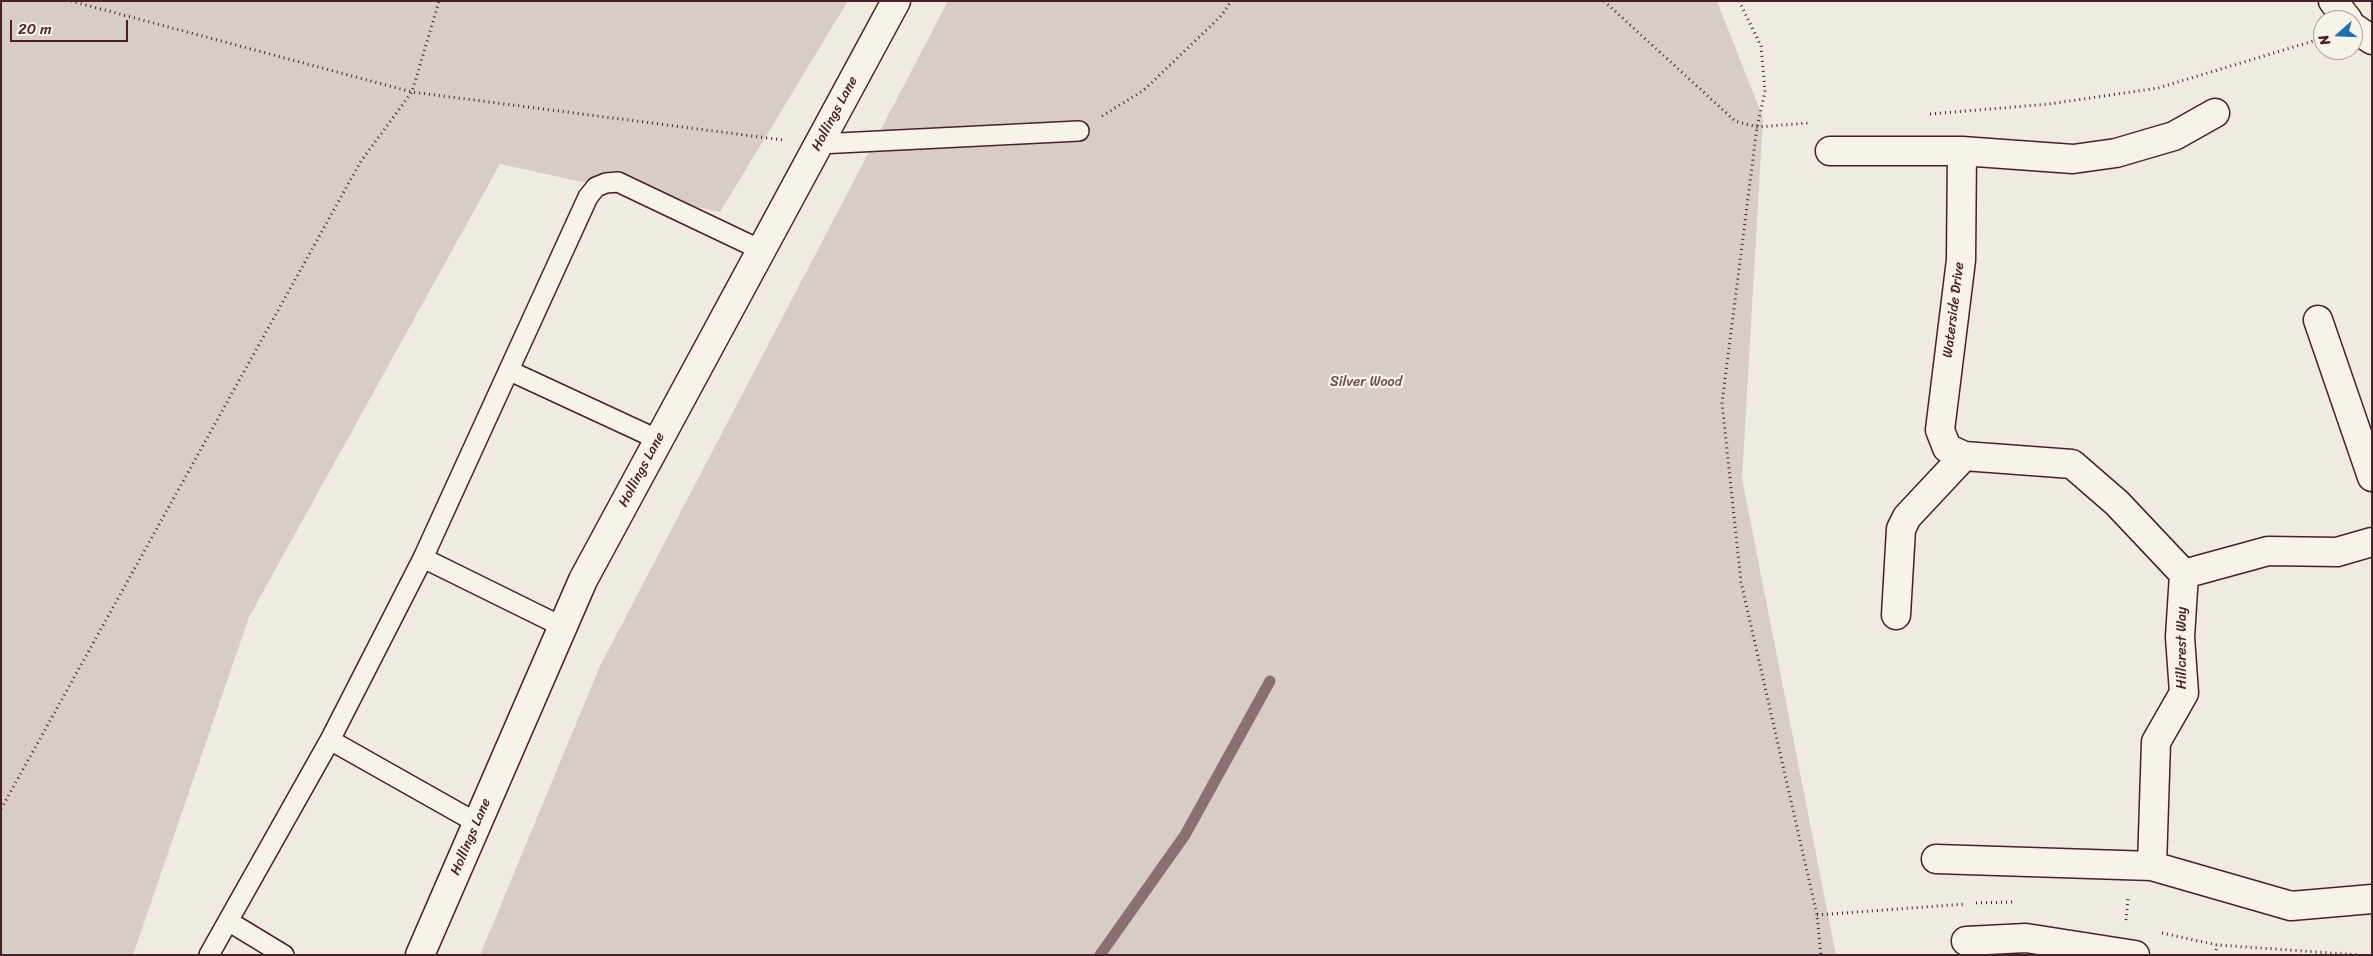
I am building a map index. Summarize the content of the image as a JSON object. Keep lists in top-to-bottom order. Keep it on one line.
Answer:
{"streets":{"street":["Hollings Lane","Waterside Drive","Hillcrest Way"]},"parks":["Silver Wood"],"scale_bar":"20 m","north":"left"}
